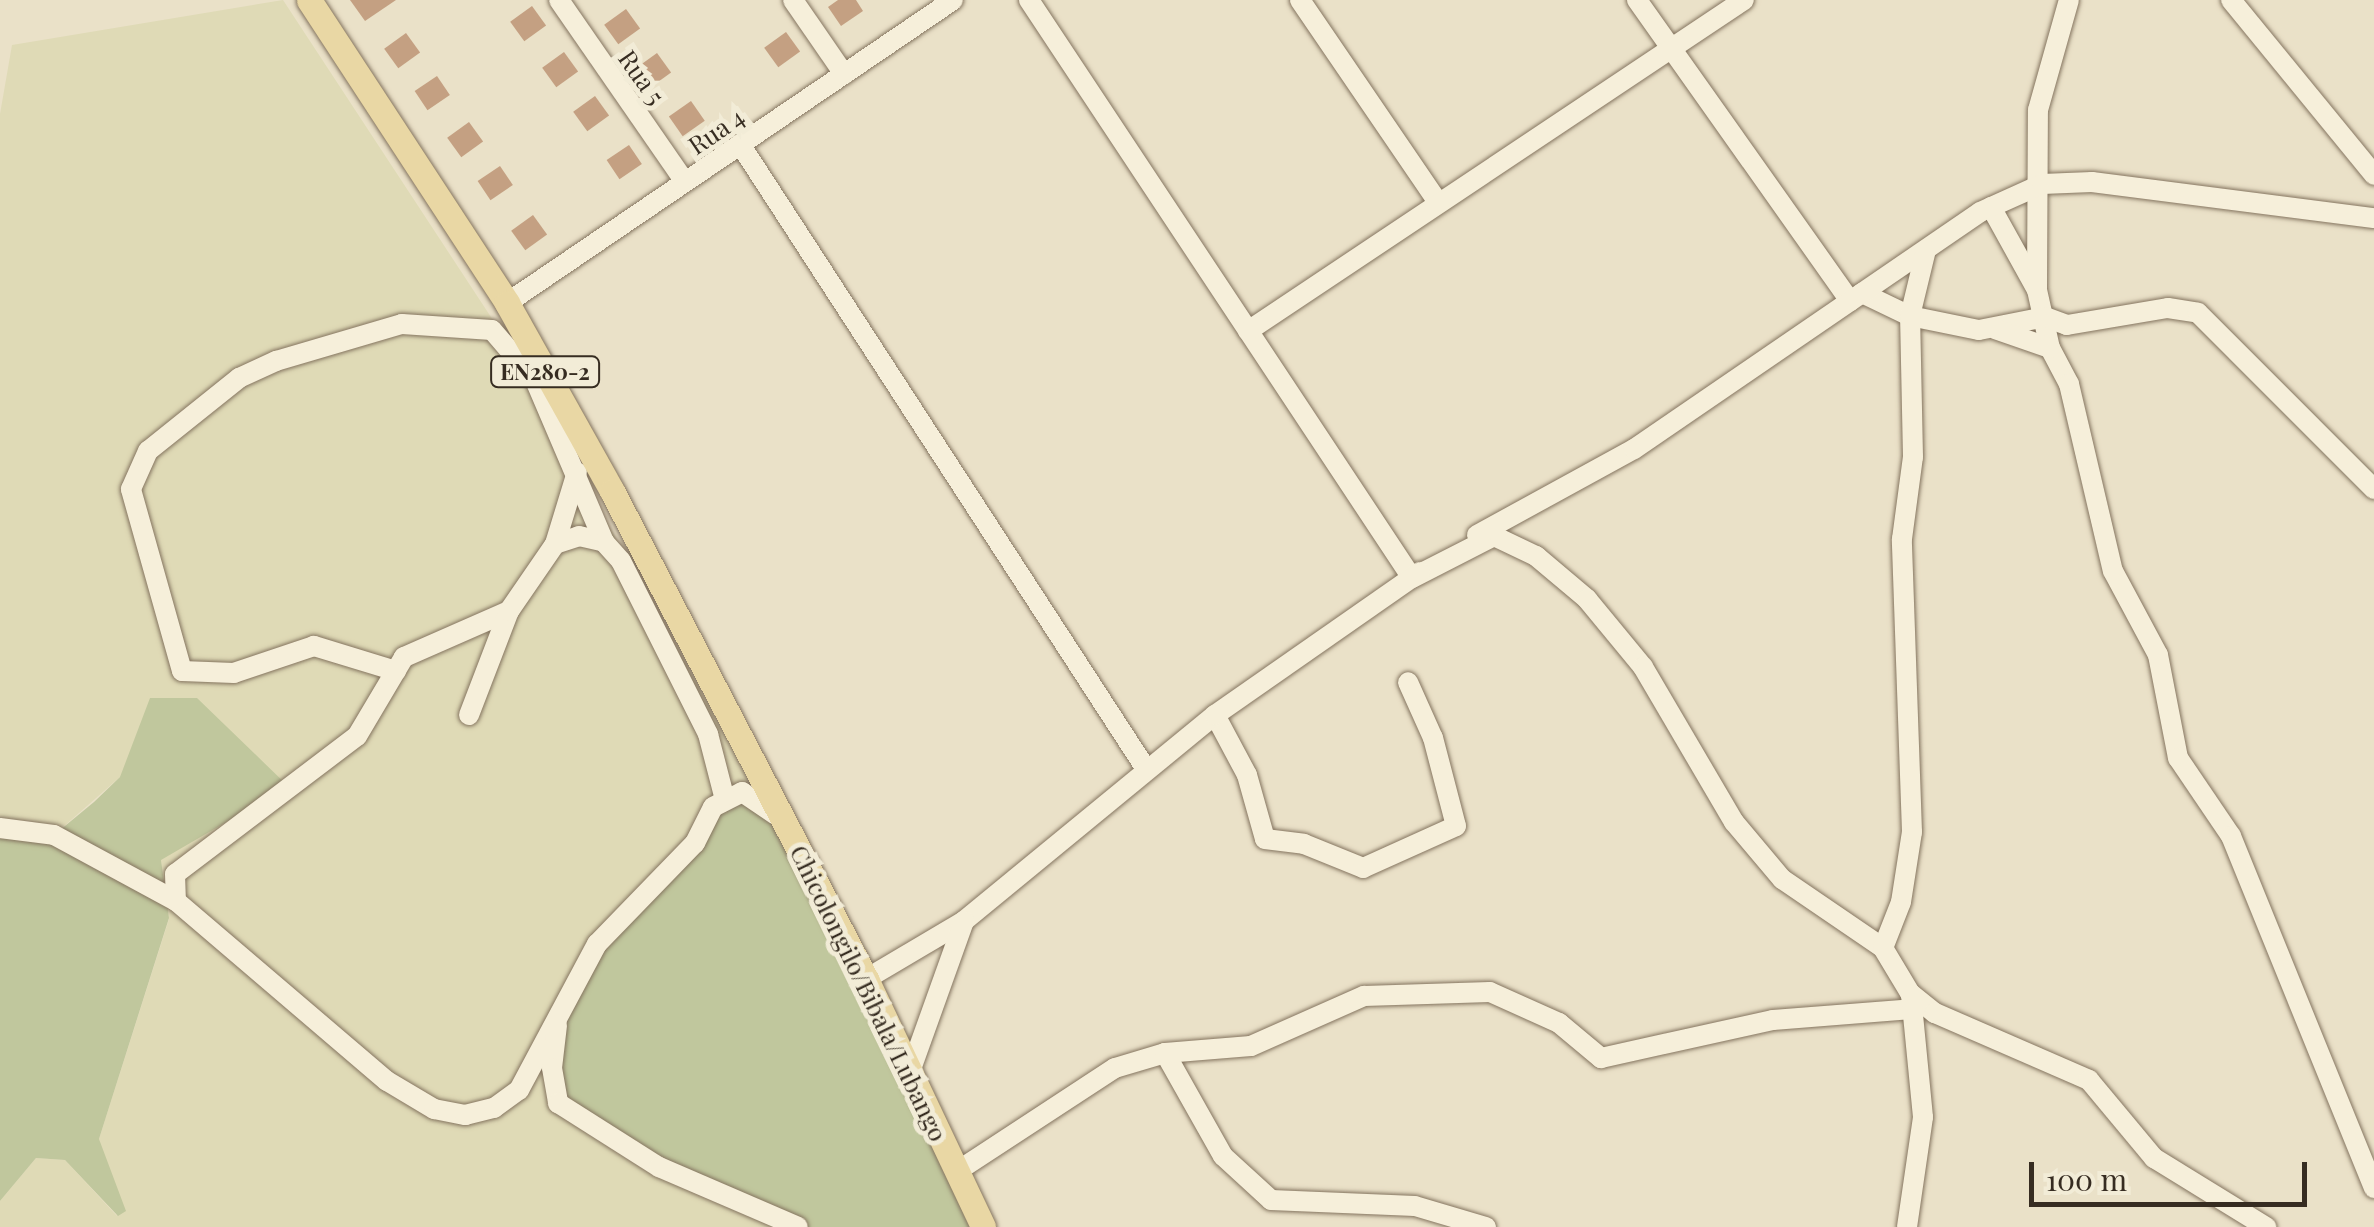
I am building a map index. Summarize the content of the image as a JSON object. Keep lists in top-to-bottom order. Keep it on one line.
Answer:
{"streets":{"main road":["EN280-2","Chicolongilo/Bibala/Lubango"],"street":["Rua 5","Rua 4"]},"crossings":[["Rua 5","Rua 4"],["Rua 4","EN280-2"],["Rua 4","Chicolongilo/Bibala/Lubango"],["EN280-2","Chicolongilo/Bibala/Lubango"]],"scale_bar":"100 m"}
